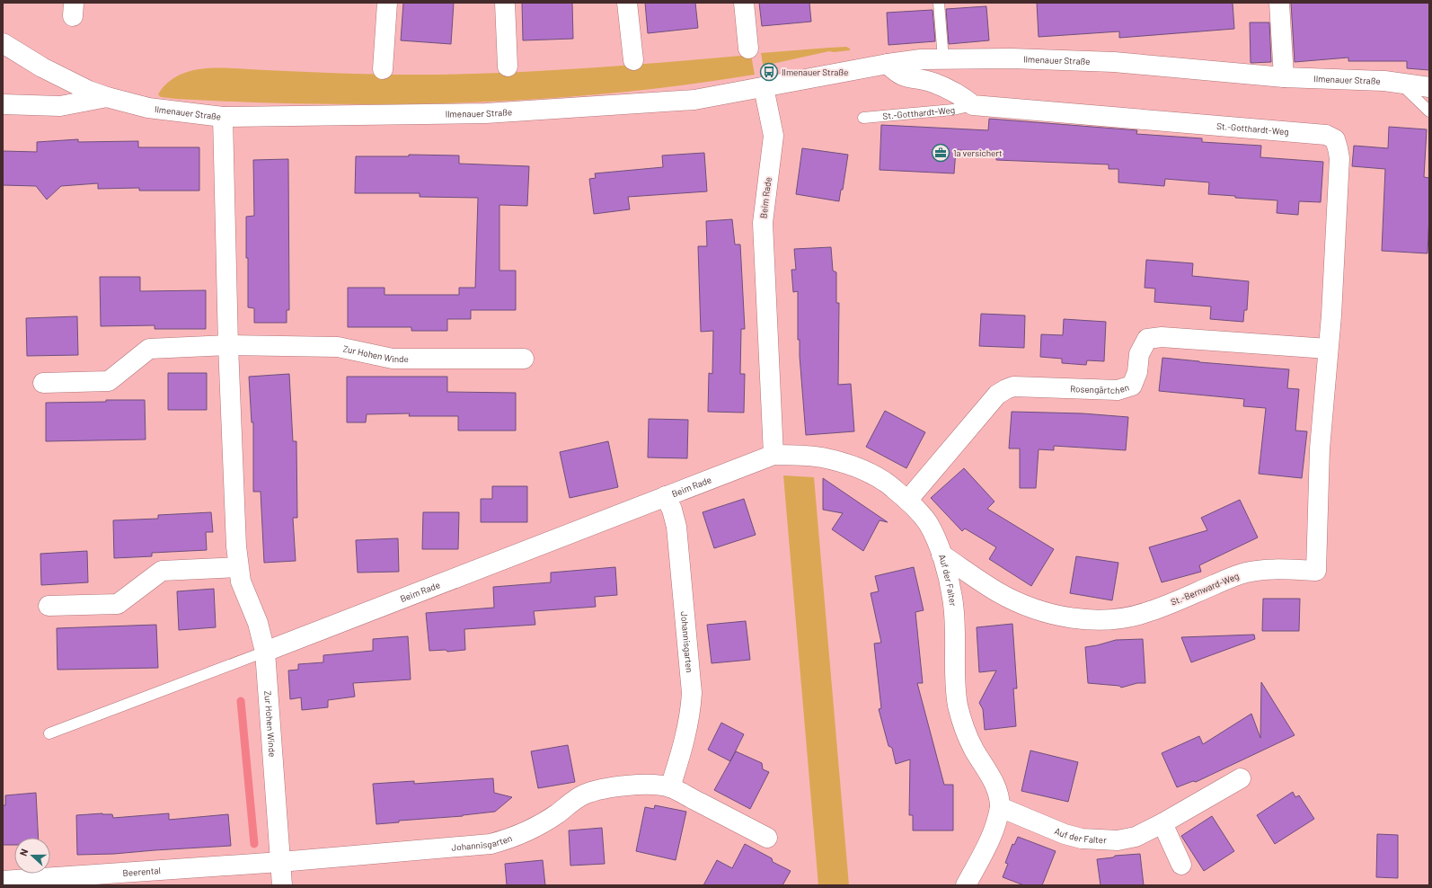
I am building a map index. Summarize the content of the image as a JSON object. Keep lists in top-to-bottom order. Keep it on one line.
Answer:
{"streets":{"street":["Ilmenauer Straße","St.-Gotthardt-Weg","Beim Rade","Zur Hohen Winde","Rosengärtchen","Auf der Falter","St.-Bernward-Weg","Johannisgarten","Beerental"]},"crossings":[["Ilmenauer Straße","St.-Gotthardt-Weg"],["Ilmenauer Straße","Beim Rade"],["Ilmenauer Straße","Zur Hohen Winde"],["St.-Gotthardt-Weg","Rosengärtchen"],["St.-Gotthardt-Weg","St.-Bernward-Weg"],["Beim Rade","Zur Hohen Winde"],["Beim Rade","Auf der Falter"],["Beim Rade","Johannisgarten"],["Zur Hohen Winde","Johannisgarten"],["Zur Hohen Winde","Beerental"],["Rosengärtchen","Auf der Falter"],["Rosengärtchen","St.-Bernward-Weg"],["Auf der Falter","St.-Bernward-Weg"],["Johannisgarten","Beerental"]],"places":{"bus stop":["Ilmenauer Straße"],"office":["1a versichert"]},"north":"left"}
